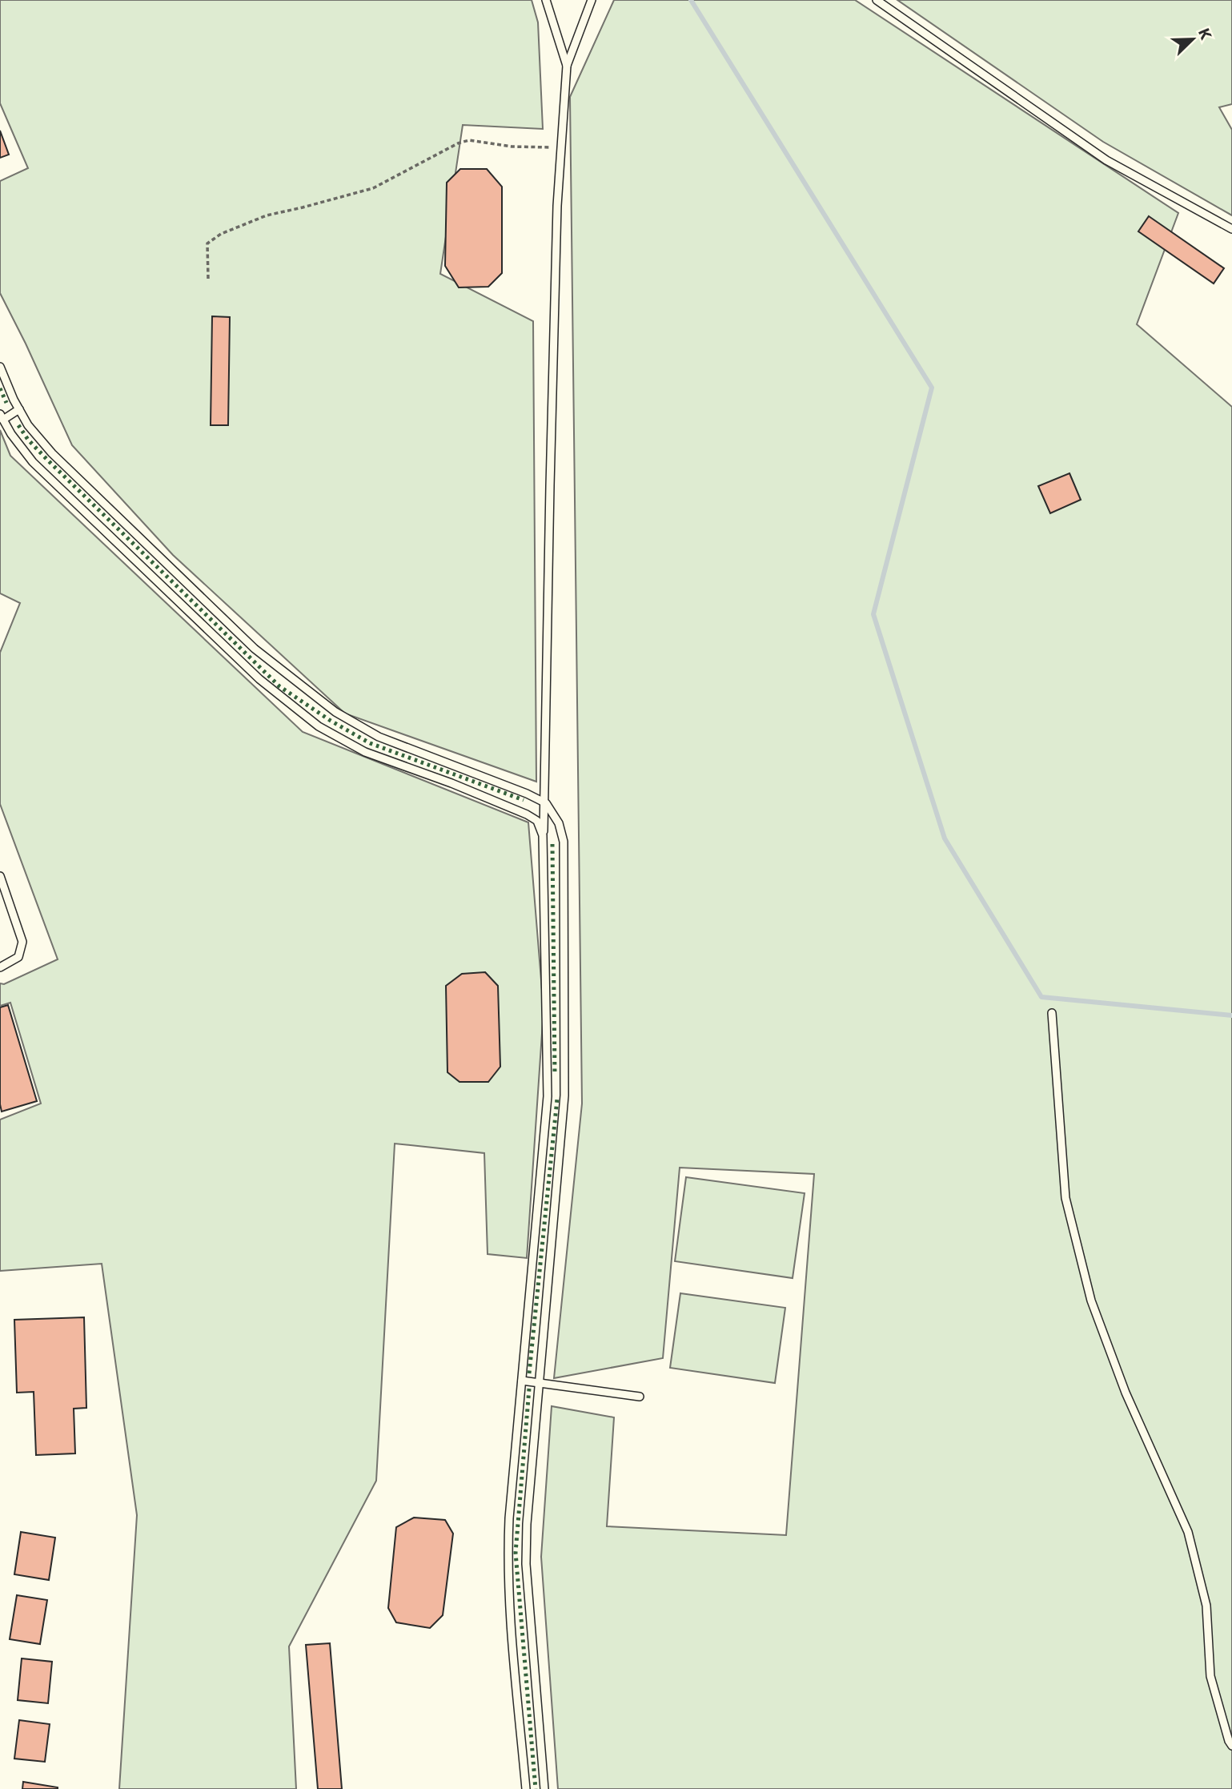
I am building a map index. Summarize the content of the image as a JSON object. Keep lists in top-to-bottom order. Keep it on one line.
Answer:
{"north":"top right"}
